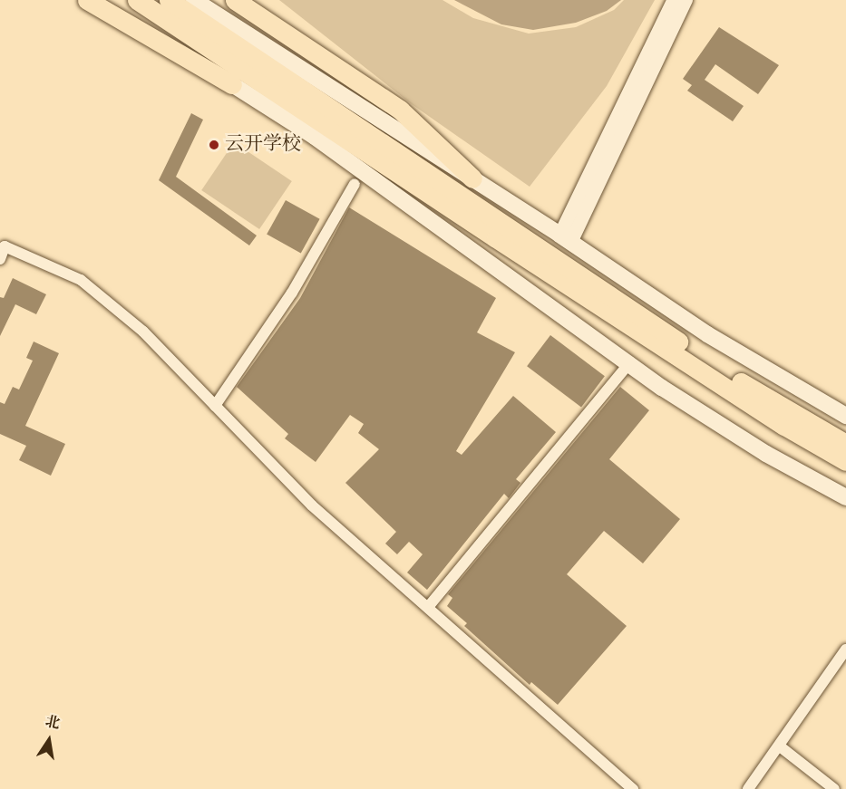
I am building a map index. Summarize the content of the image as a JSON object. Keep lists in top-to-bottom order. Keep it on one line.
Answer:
{"places":["云开学校"],"north":"top"}
